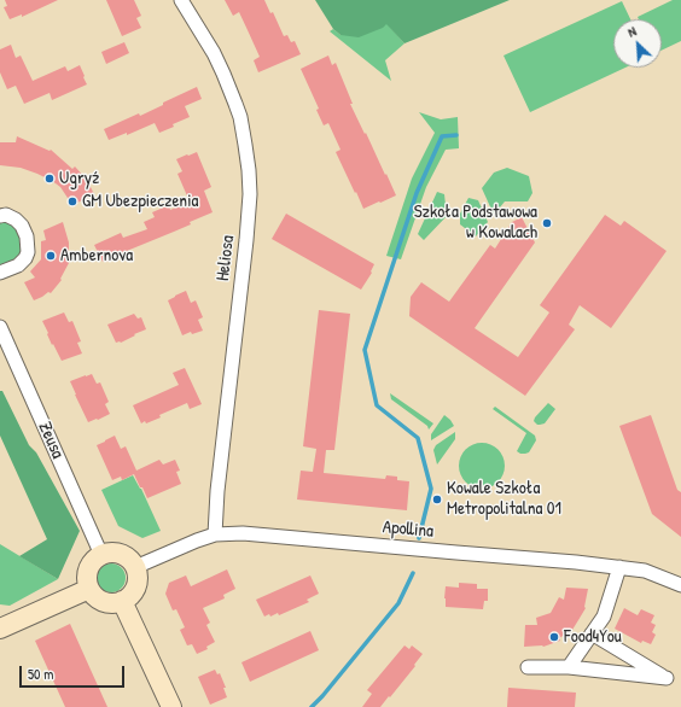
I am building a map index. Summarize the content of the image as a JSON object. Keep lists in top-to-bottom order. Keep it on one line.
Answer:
{"streets":{"street":["Heliosa","Zeusa","Apollina"]},"crossings":[["Heliosa","Apollina"],["Zeusa","Apollina"]],"places":["Ugryź","GM Ubezpieczenia","Szkoła Podstawowa w Kowalach","Ambernova","Kowale Szkoła Metropolitalna 01","Food4You"],"scale_bar":"50 m","north":"top left"}
